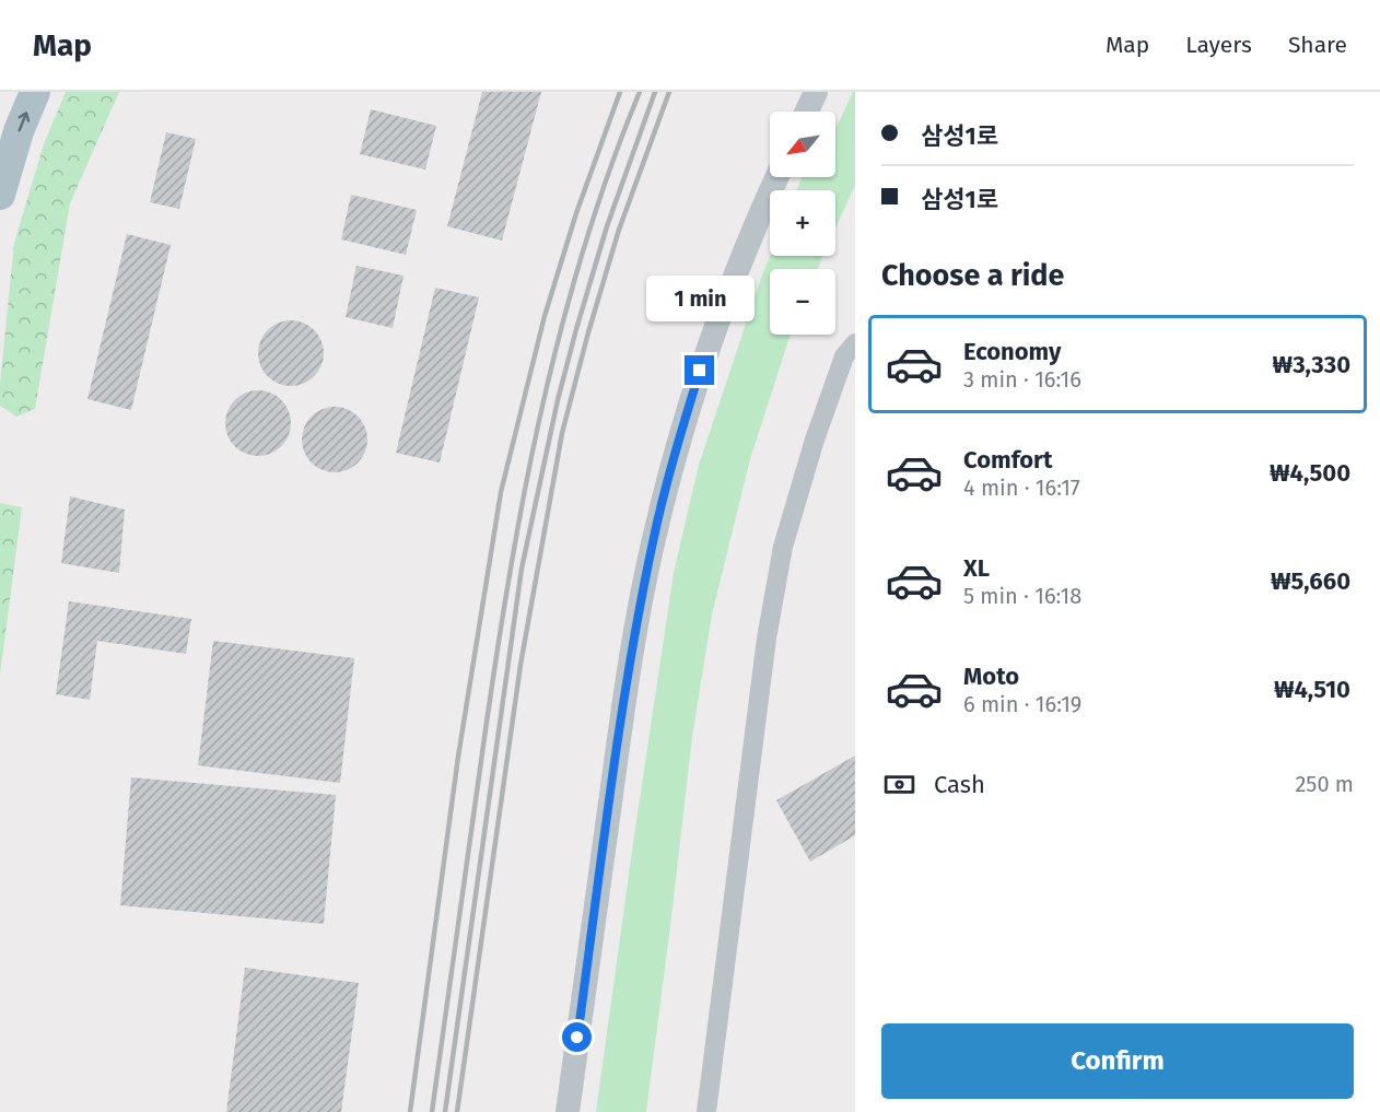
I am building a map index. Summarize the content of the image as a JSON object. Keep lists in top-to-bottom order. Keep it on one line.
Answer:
{"north":"bottom left","page":{"header":"Map","nav":["Map","Layers","Share"],"banner":["삼성1로","삼성1로"],"map_buttons":["+","−"],"heading":"Choose a ride","bubble":"1 min","list":[{"name":"Economy","note":"3 min · 16:16","value":"₩3,330"},{"name":"Comfort","note":"4 min · 16:17","value":"₩4,500"},{"name":"XL","note":"5 min · 16:18","value":"₩5,660"},{"name":"Moto","note":"6 min · 16:19","value":"₩4,510"}],"pay":["Cash","250 m"],"buttons":"Confirm"}}
